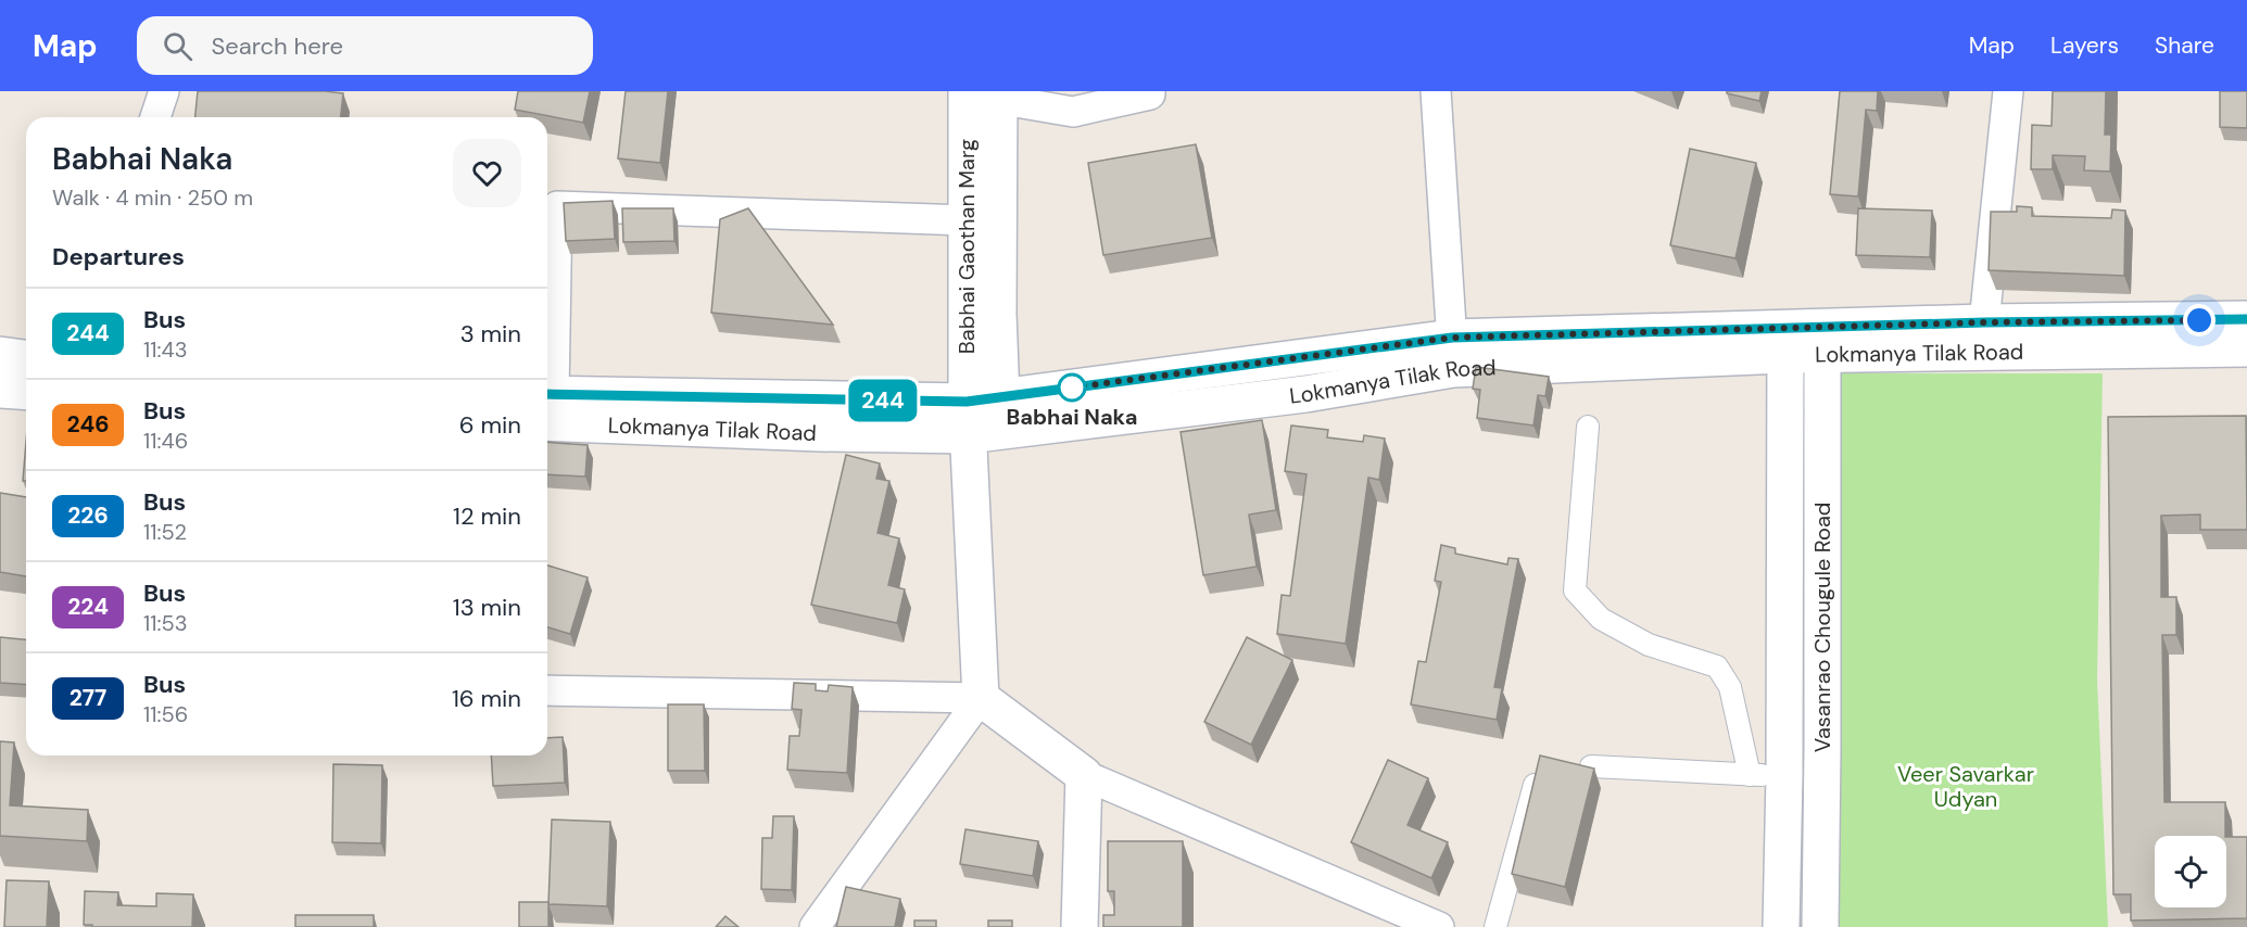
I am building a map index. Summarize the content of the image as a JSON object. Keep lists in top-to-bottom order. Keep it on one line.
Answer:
{"streets":{"main road":["Babhai Gaothan Marg","Lokmanya Tilak Road","Vasanrao Chougule Road"]},"crossings":[["Babhai Gaothan Marg","Lokmanya Tilak Road"],["Lokmanya Tilak Road","Vasanrao Chougule Road"]],"parks":["Veer Savarkar Udyan"],"places":["Babhai Naka"],"lines":["bus line 244"],"page":{"header":"Map","search":"Search here","nav":["Map","Layers","Share"],"on_map":"244","heading":[["Babhai Naka","Walk · 4 min · 250 m"],"Departures"],"list":[{"mark":"244","name":"Bus","note":"11:43","value":"3 min"},{"mark":"246","name":"Bus","note":"11:46","value":"6 min"},{"mark":"226","name":"Bus","note":"11:52","value":"12 min"},{"mark":"224","name":"Bus","note":"11:53","value":"13 min"},{"mark":"277","name":"Bus","note":"11:56","value":"16 min"}]}}
